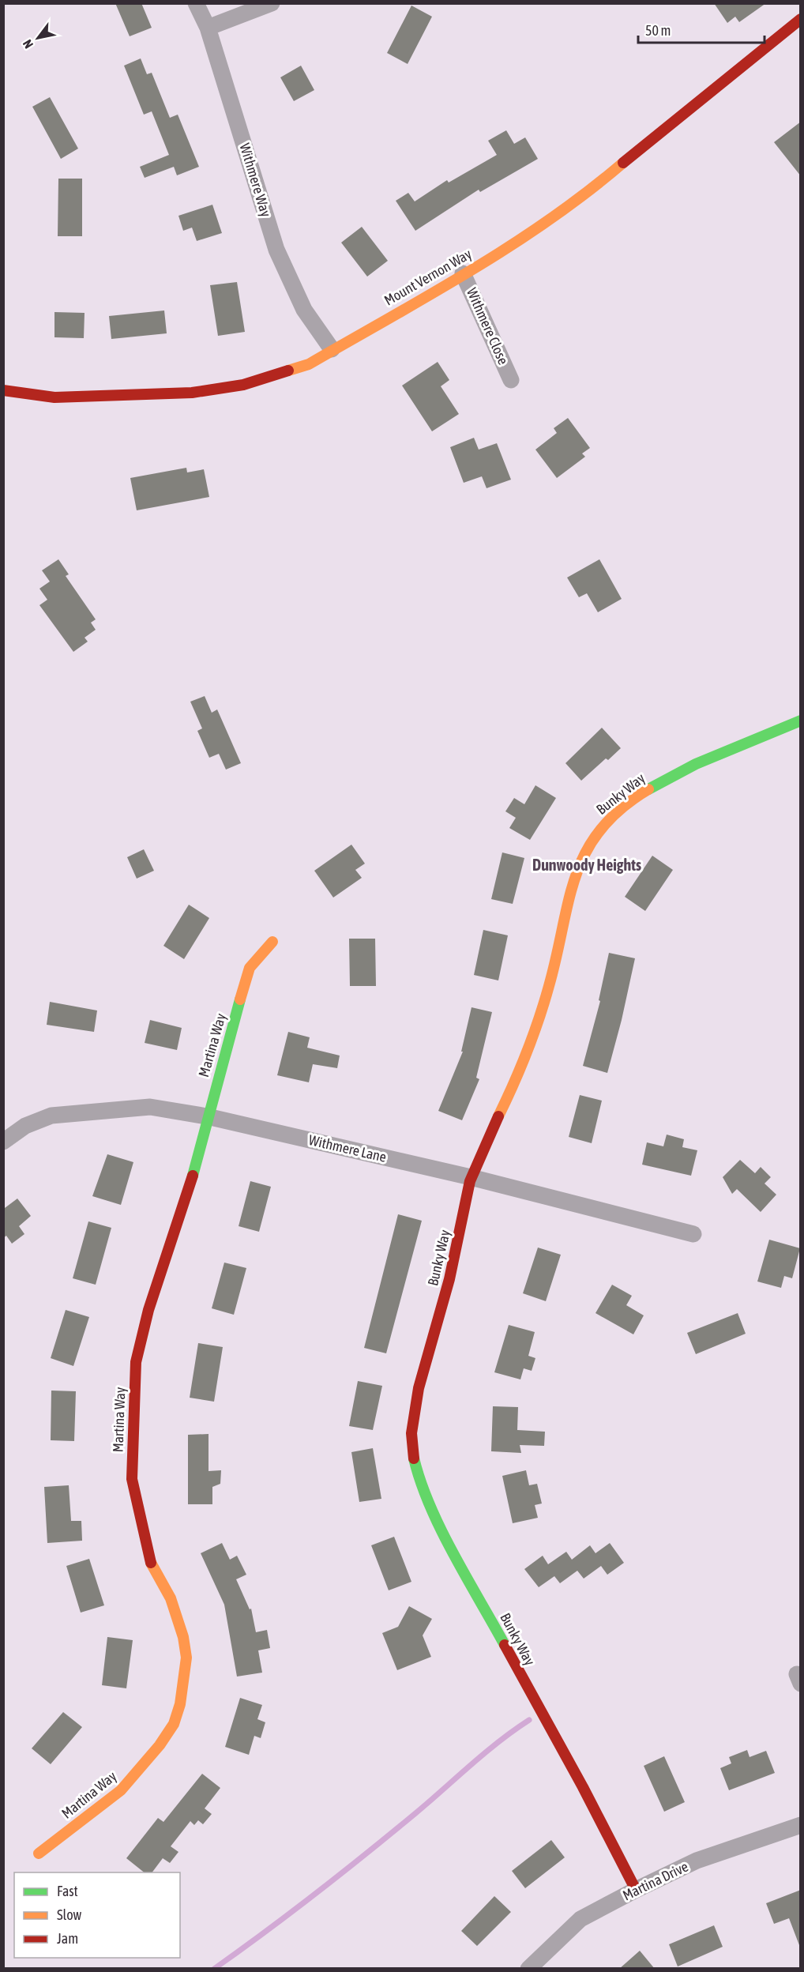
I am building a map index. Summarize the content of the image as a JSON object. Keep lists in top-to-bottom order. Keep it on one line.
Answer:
{"streets":{"street":["Withmere Way","Mount Vernon Way","Withmere Close","Bunky Way","Martina Way","Withmere Lane","Martina Drive"]},"crossings":[["Withmere Way","Mount Vernon Way"],["Mount Vernon Way","Withmere Close"],["Bunky Way","Withmere Lane"],["Bunky Way","Martina Drive"],["Martina Way","Withmere Lane"]],"districts":["Dunwoody Heights"],"legend":["Fast","Slow","Jam"],"scale_bar":"50 m","north":"bottom left"}
